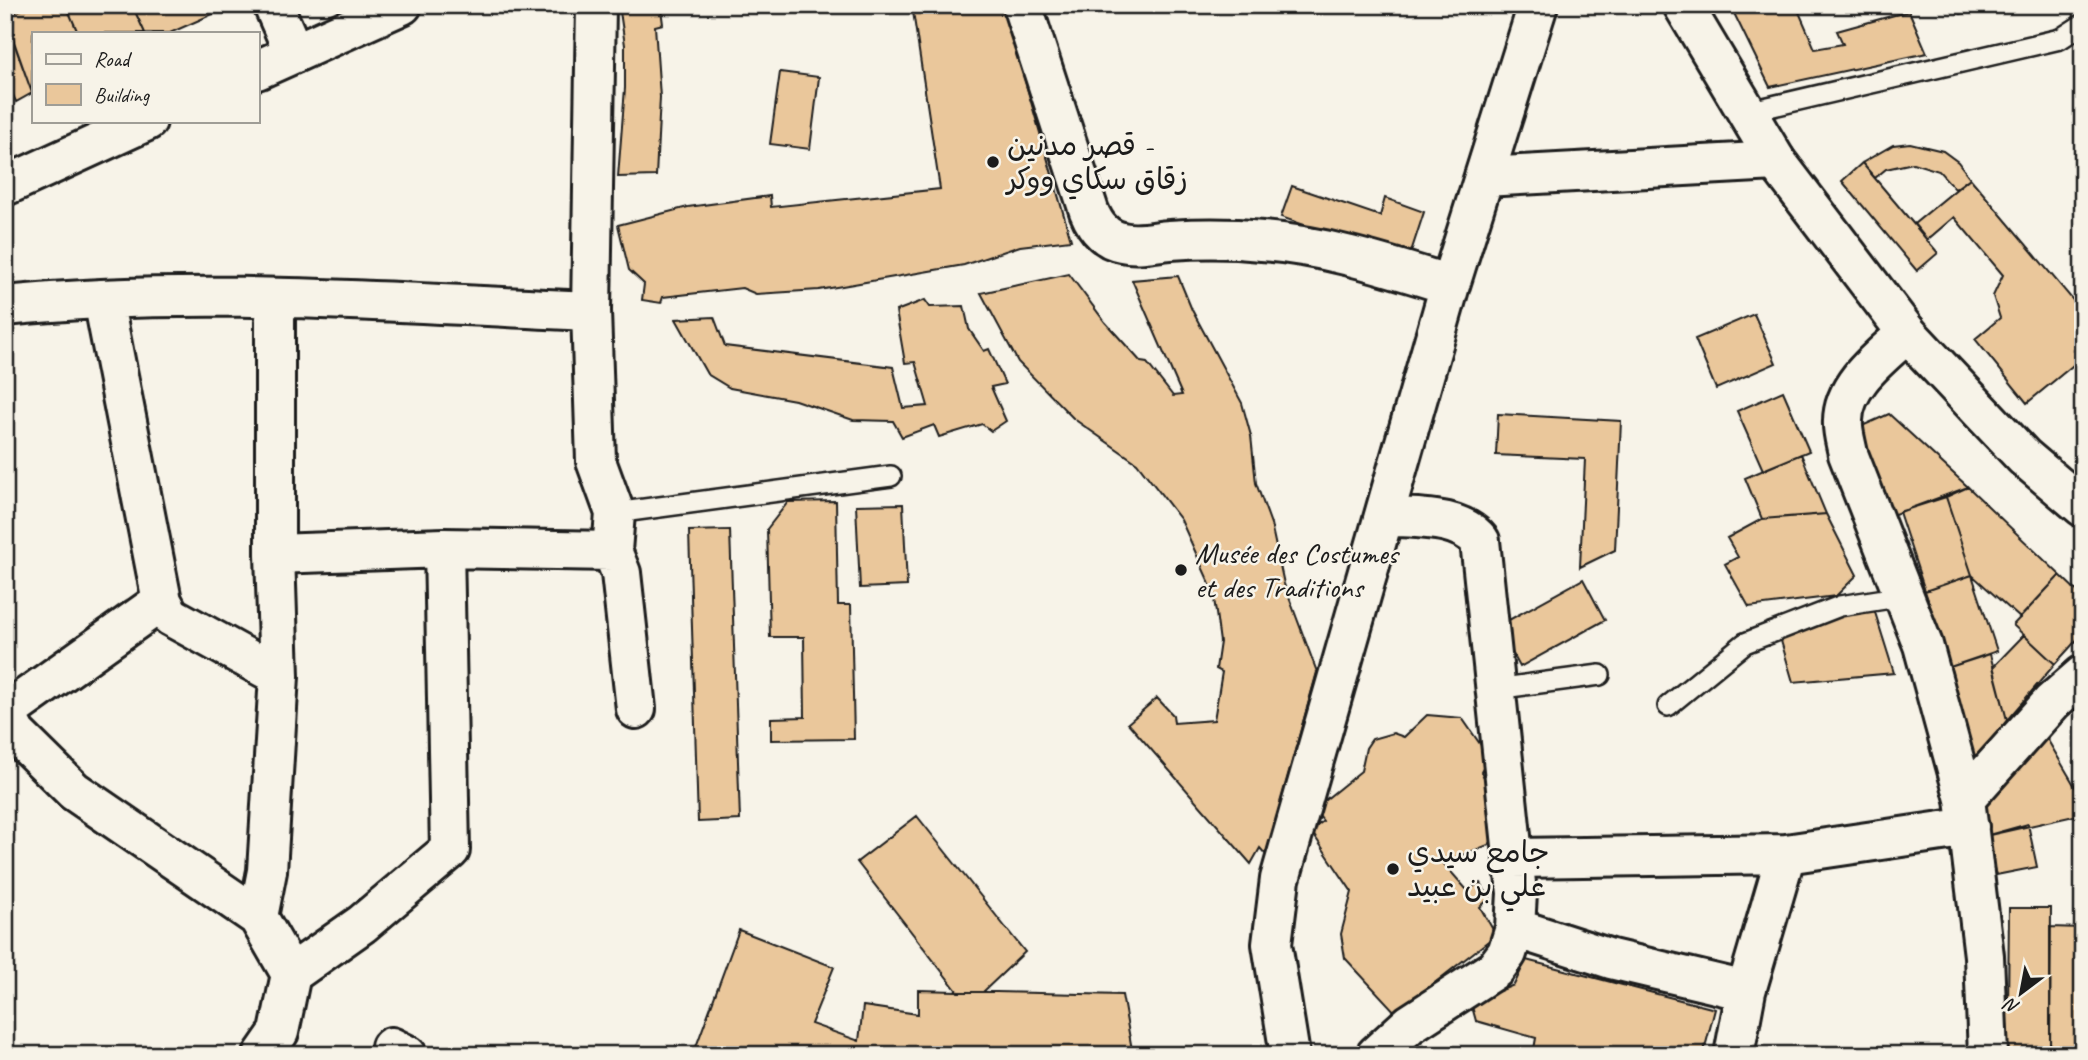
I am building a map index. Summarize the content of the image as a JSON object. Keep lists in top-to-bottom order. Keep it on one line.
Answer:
{"places":["قصر مدنين - زقاق سكاي ووكر","Musée des Costumes et des Traditions","جامع سيدي علي بن عبيد"],"legend":["Road","Building"],"north":"bottom left"}
